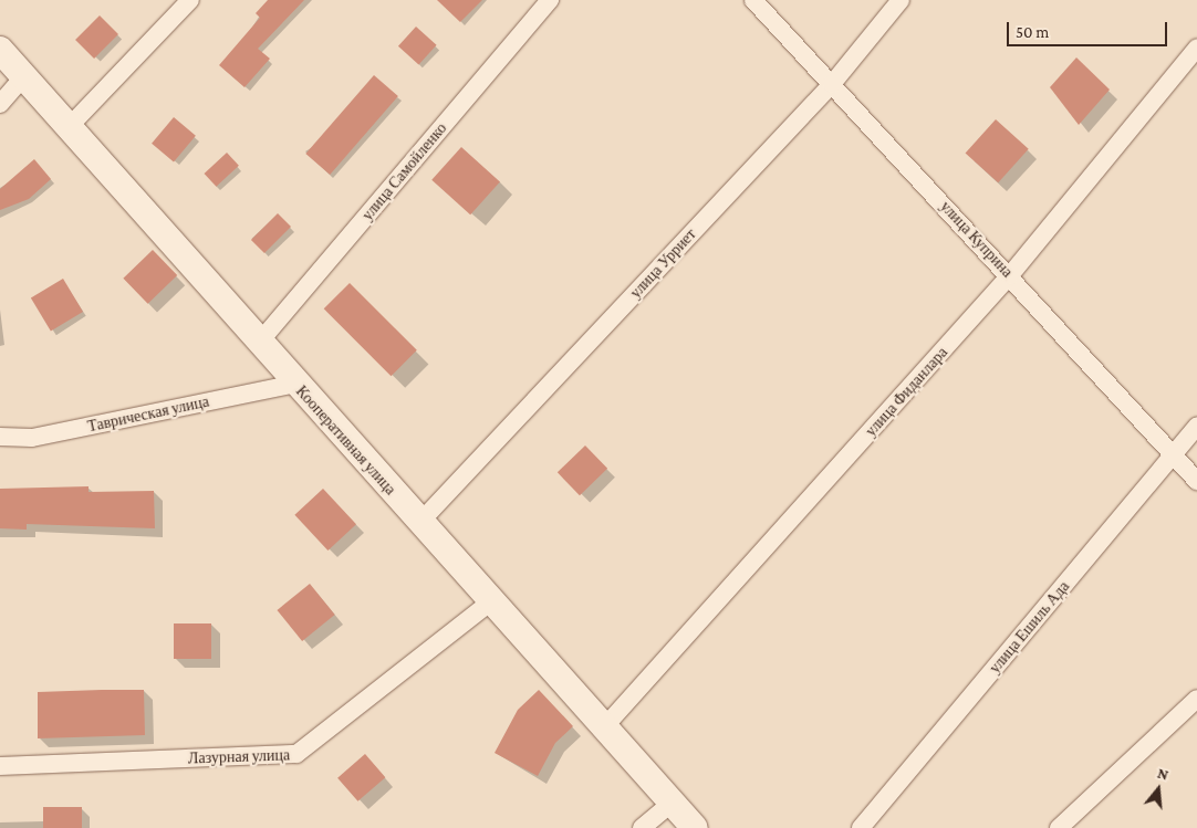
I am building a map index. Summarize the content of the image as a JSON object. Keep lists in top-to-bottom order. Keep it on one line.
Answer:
{"streets":{"street":["улица Самойленко","улица Куприна","улица Урриет","улица Фиданлара","Таврическая улица","Кооперативная улица","улица Ешиль Ада","Лазурная улица"]},"crossings":[["улица Самойленко","Кооперативная улица"],["улица Куприна","улица Урриет"],["улица Куприна","улица Фиданлара"],["улица Куприна","улица Ешиль Ада"],["улица Урриет","Кооперативная улица"],["улица Фиданлара","Кооперативная улица"],["Таврическая улица","Кооперативная улица"],["Кооперативная улица","Лазурная улица"]],"scale_bar":"50 m","north":"top"}
